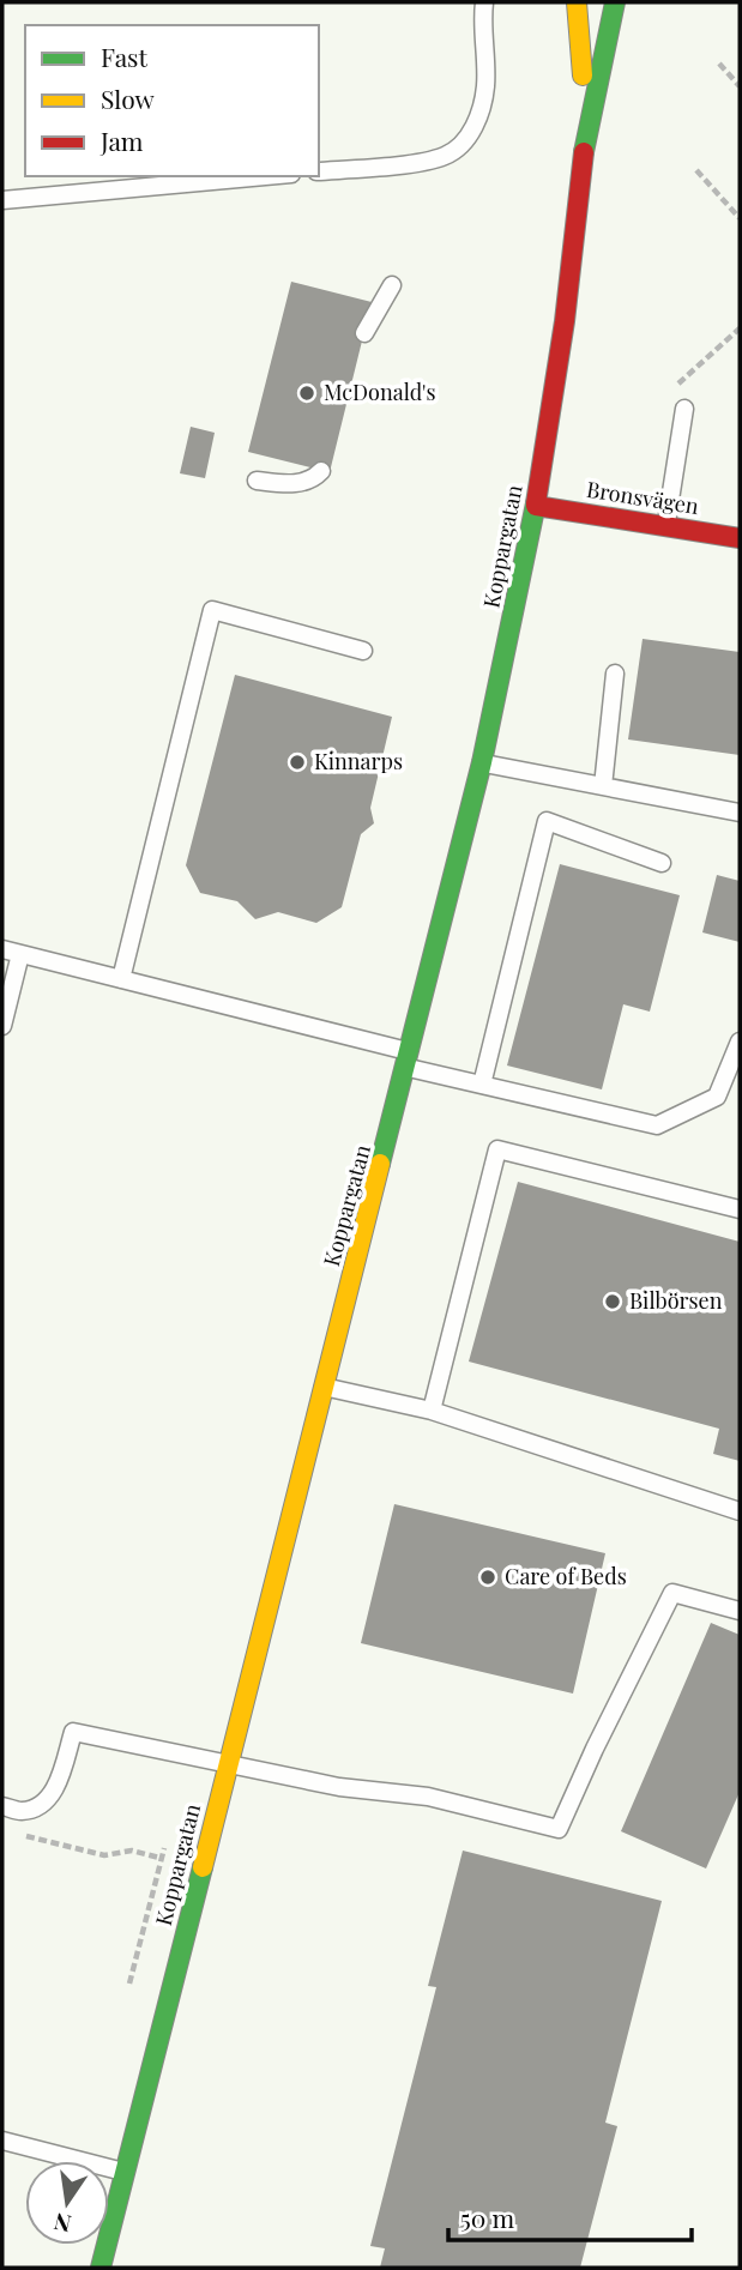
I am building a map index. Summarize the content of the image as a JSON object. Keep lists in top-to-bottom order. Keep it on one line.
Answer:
{"streets":{"street":["Bronsvägen","Koppargatan"]},"crossings":[["Bronsvägen","Koppargatan"]],"places":["McDonald's","Kinnarps","Bilbörsen","Care of Beds"],"legend":["Fast","Slow","Jam"],"scale_bar":"50 m","north":"bottom"}
